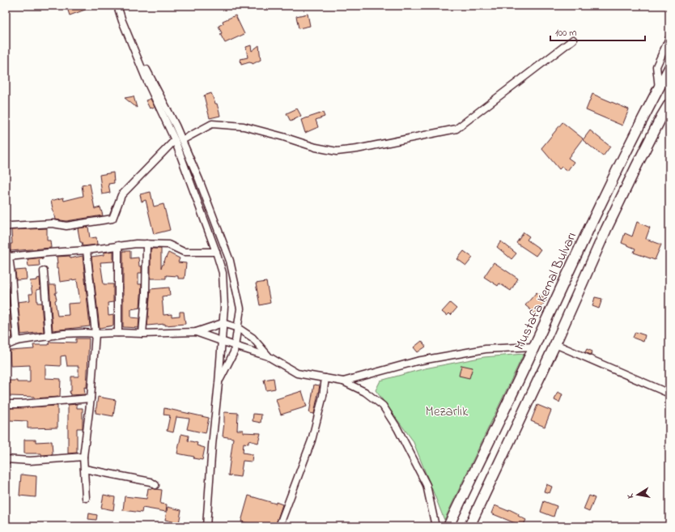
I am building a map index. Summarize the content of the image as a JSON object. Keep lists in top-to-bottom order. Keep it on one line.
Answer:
{"streets":{"highway":["Mustafa Kemal Bulvarı"]},"parks":["Mezarlık"],"scale_bar":"100 m","north":"left"}
